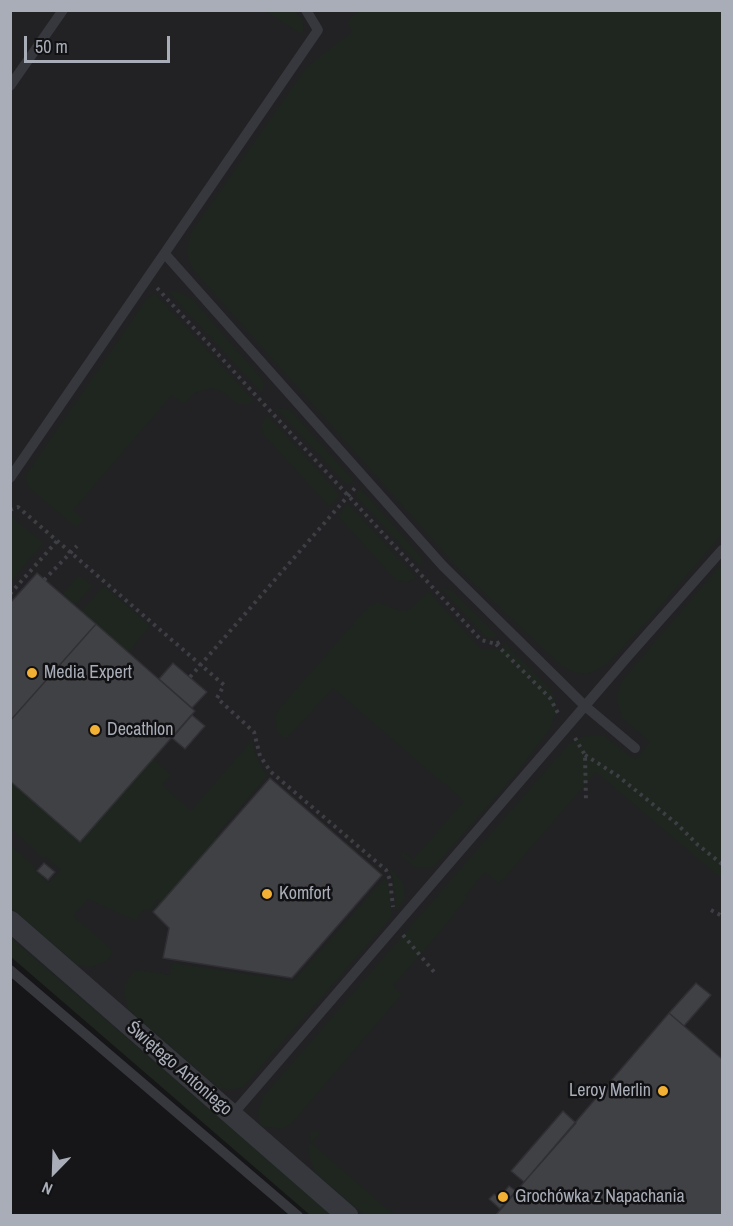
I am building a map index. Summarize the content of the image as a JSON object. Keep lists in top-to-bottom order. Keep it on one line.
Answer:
{"streets":{"street":["Świętego Antoniego"]},"places":["Media Expert","Decathlon","Komfort","Leroy Merlin","Grochówka z Napachania"],"scale_bar":"50 m","north":"bottom left"}
